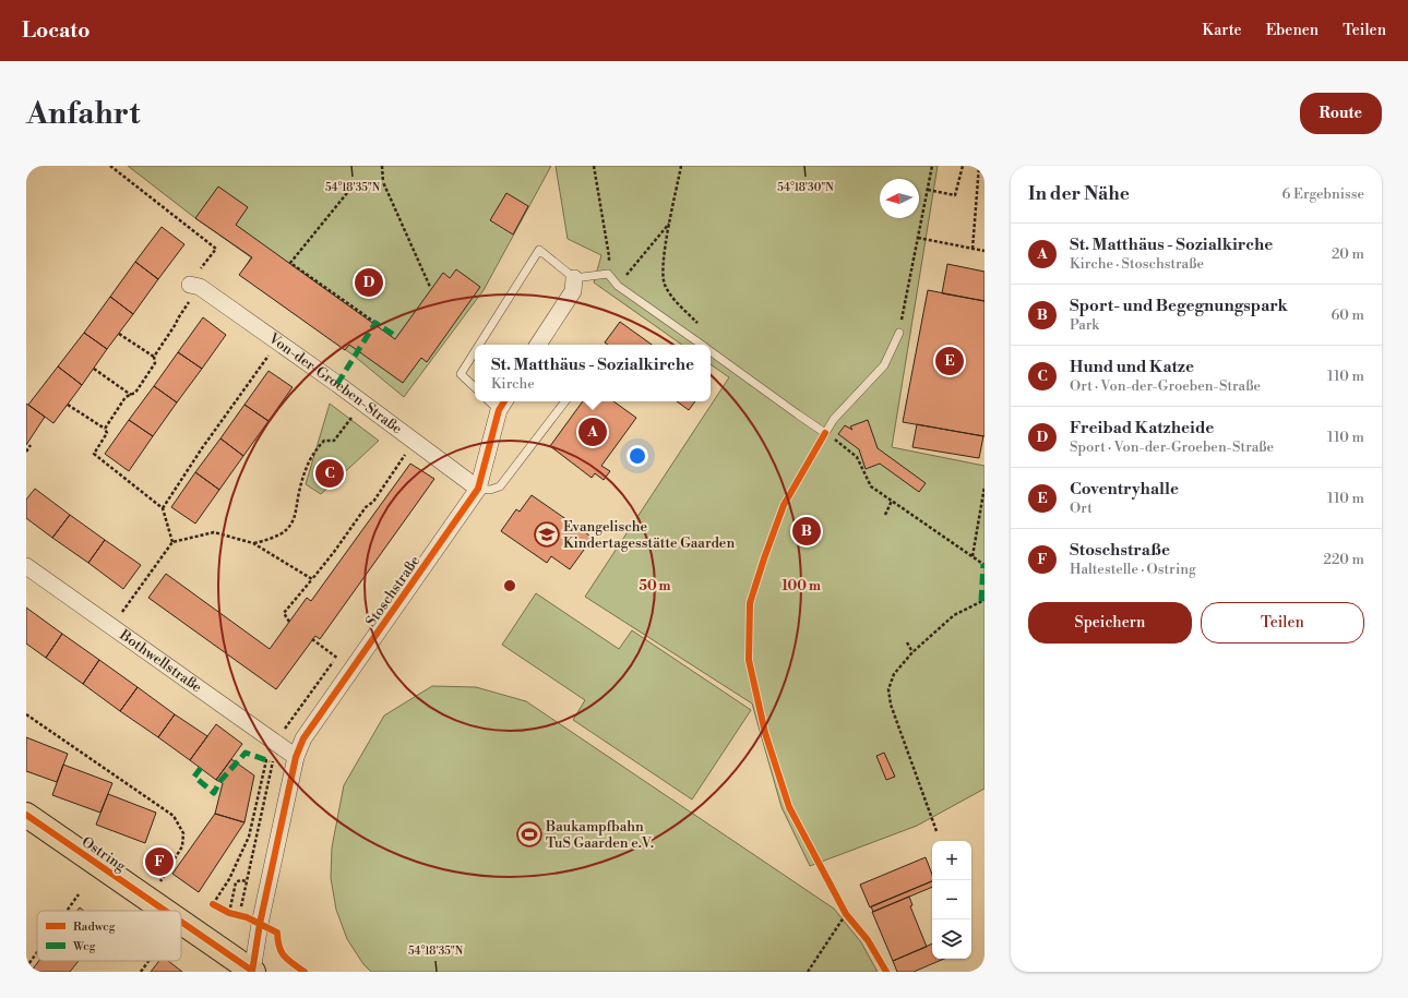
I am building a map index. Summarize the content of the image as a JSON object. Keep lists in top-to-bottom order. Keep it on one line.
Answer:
{"streets":{"main road":["Ostring"],"street":["Von-der-Groeben-Straße","Stoschstraße","Bothwellstraße"]},"crossings":[["Von-der-Groeben-Straße","Stoschstraße"],["Stoschstraße","Bothwellstraße"],["Stoschstraße","Ostring"]],"places":{"school or university":["Evangelische Kindertagesstätte Gaarden"],"sports":["Baukampfbahn TuS Gaarden e.V."]},"legend":["Radweg","Weg"],"north":"left","page":{"header":"Locato","nav":["Karte","Ebenen","Teilen"],"buttons":["Route",["Speichern","Teilen"]],"title":"Anfahrt","heading":["In der Nähe","6 Ergebnisse"],"list":[{"mark":"A","name":"St. Matthäus - Sozialkirche","note":"Kirche · Stoschstraße","value":"20 m"},{"mark":"B","name":"Sport- und Begegnungspark","note":"Park","value":"60 m"},{"mark":"C","name":"Hund und Katze","note":"Ort · Von-der-Groeben-Straße","value":"110 m"},{"mark":"D","name":"Freibad Katzheide","note":"Sport · Von-der-Groeben-Straße","value":"110 m"},{"mark":"E","name":"Coventryhalle","note":"Ort","value":"110 m"},{"mark":"F","name":"Stoschstraße","note":"Haltestelle · Ostring","value":"220 m"}],"pins":["D","E","A","C","B","F"],"popup":["St. Matthäus - Sozialkirche","Kirche"],"map_buttons":["+","−"]},"coordinates":["54°18'35\"N","54°18'30\"N"],"rings":["50 m","100 m"]}
